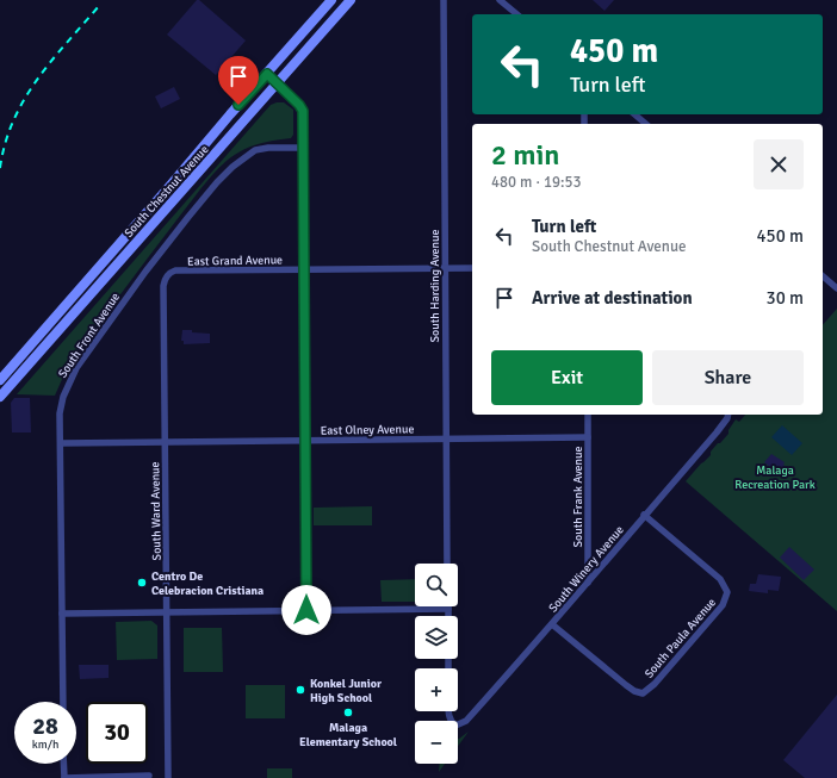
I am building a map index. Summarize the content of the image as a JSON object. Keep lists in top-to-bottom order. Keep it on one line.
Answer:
{"streets":{"main road":["South Chestnut Avenue"],"street":["East Grand Avenue","South Harding Avenue","South Front Avenue","East Olney Avenue","South Frank Avenue","South Ward Avenue","South Winery Avenue","South Paula Avenue"]},"crossings":[["East Grand Avenue","South Harding Avenue"],["East Grand Avenue","South Ward Avenue"],["South Harding Avenue","East Olney Avenue"],["South Front Avenue","East Olney Avenue"],["East Olney Avenue","South Frank Avenue"],["East Olney Avenue","South Ward Avenue"],["South Frank Avenue","South Winery Avenue"],["South Winery Avenue","South Paula Avenue"]],"parks":["Malaga Recreation Park"],"places":["Centro De Celebracion Cristiana","Konkel Junior High School","Malaga Elementary School"],"page":{"turn":["450 m","Turn left"],"heading":["2 min","480 m · 19:53"],"list":[{"name":"Turn left","note":"South Chestnut Avenue","value":"450 m"},{"name":"Arrive at destination","value":"30 m"}],"buttons":["Exit","Share"],"map_buttons":["+","−"],"speed":"28 km/h","limit":"30"}}
